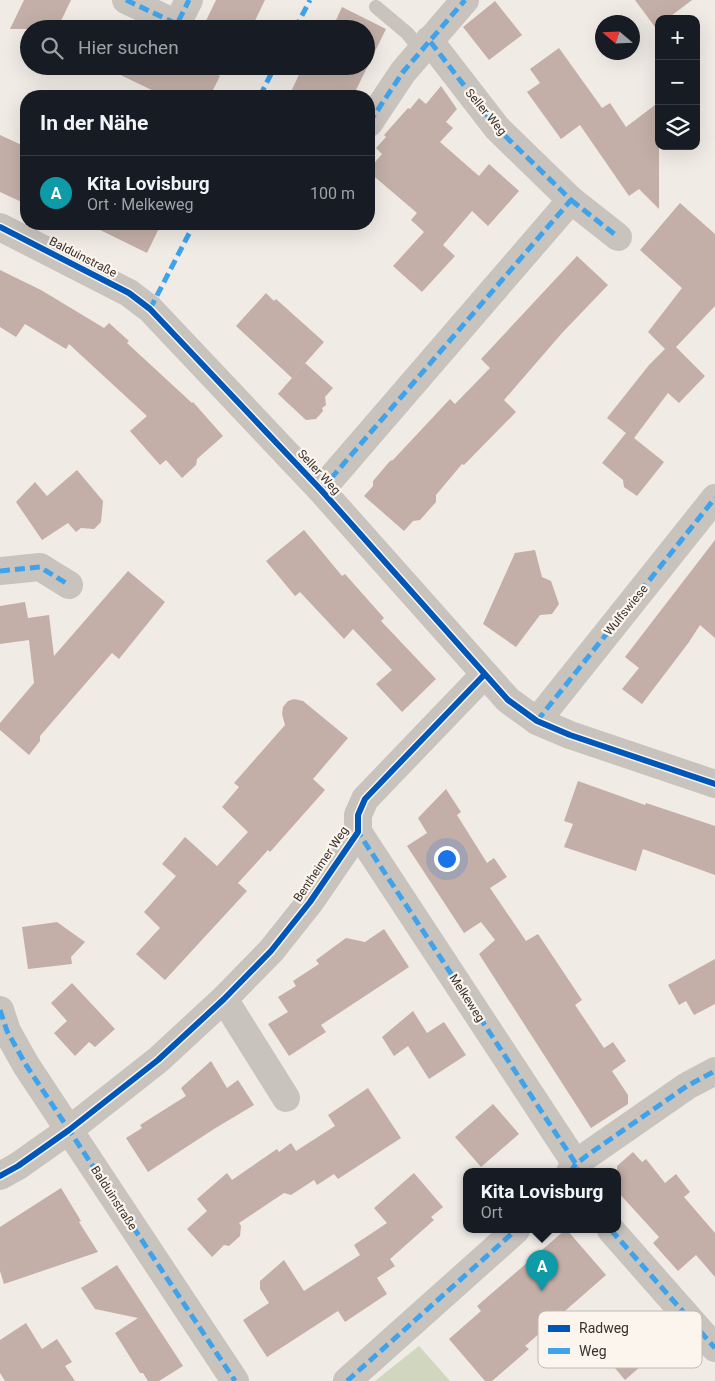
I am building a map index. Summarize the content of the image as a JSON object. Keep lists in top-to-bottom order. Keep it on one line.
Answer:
{"streets":{"street":["Seller Weg","Balduinstraße","Wulfswiese","Bentheimer Weg","Melkeweg"]},"crossings":[["Seller Weg","Balduinstraße"],["Seller Weg","Bentheimer Weg"],["Balduinstraße","Bentheimer Weg"],["Bentheimer Weg","Melkeweg"]],"legend":["Radweg","Weg"],"north":"left","page":{"map_buttons":["+","−"],"search":"Hier suchen","heading":"In der Nähe","list":[{"mark":"A","name":"Kita Lovisburg","note":"Ort · Melkeweg","value":"100 m"}],"popup":["Kita Lovisburg","Ort"],"pins":"A"}}
